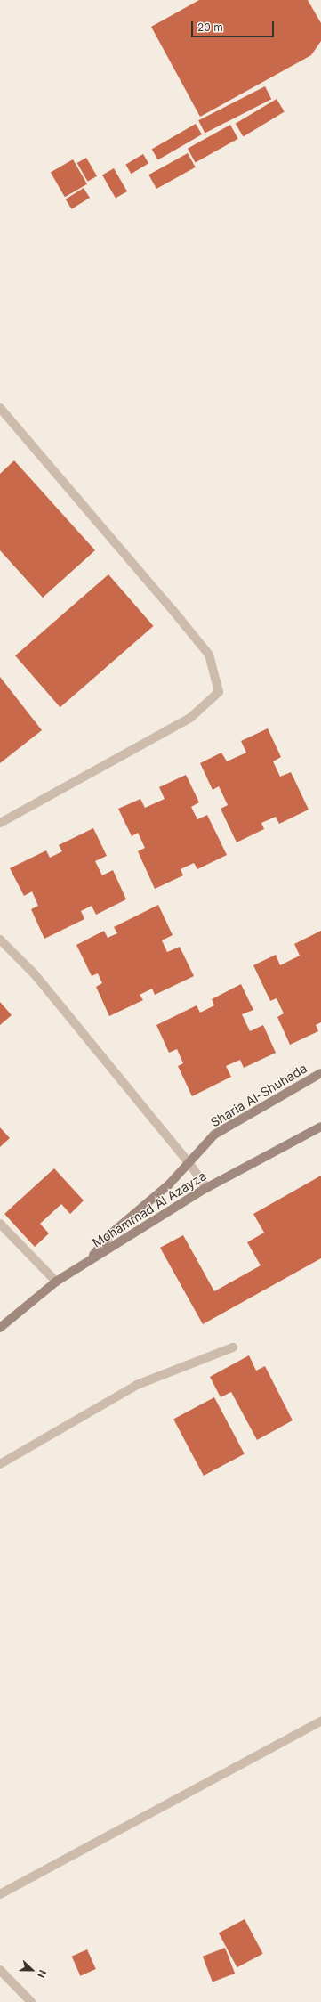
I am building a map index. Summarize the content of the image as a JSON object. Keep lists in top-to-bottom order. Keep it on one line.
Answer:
{"streets":{"main road":["Sharia Al-Shuhada","Mohammad Al Azayza"]},"crossings":[["Sharia Al-Shuhada","Mohammad Al Azayza"]],"scale_bar":"20 m","north":"right"}
